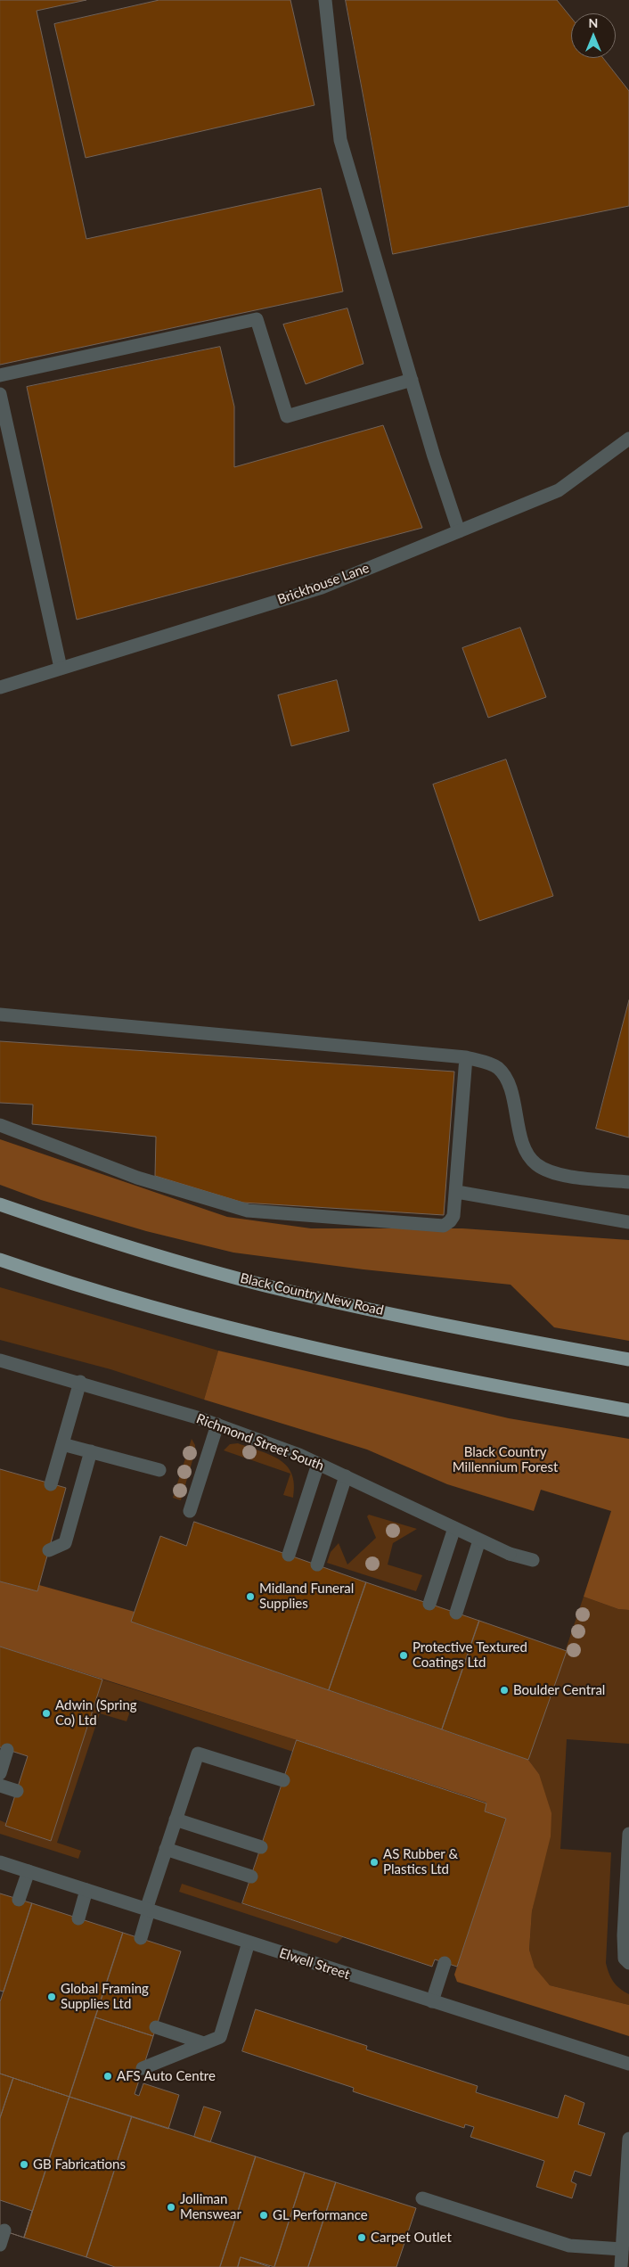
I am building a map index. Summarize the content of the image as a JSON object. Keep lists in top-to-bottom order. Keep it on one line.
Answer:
{"streets":{"highway":["Black Country New Road"],"street":["Brickhouse Lane","Richmond Street South","Elwell Street"]},"parks":["Black Country Millennium Forest"],"places":["Midland Funeral Supplies","Protective Textured Coatings Ltd","Boulder Central","Adwin (Spring Co) Ltd","AS Rubber & Plastics Ltd","Global Framing Supplies Ltd","AFS Auto Centre","GB Fabrications","Jolliman Menswear","GL Performance","Carpet Outlet"],"north":"top"}
